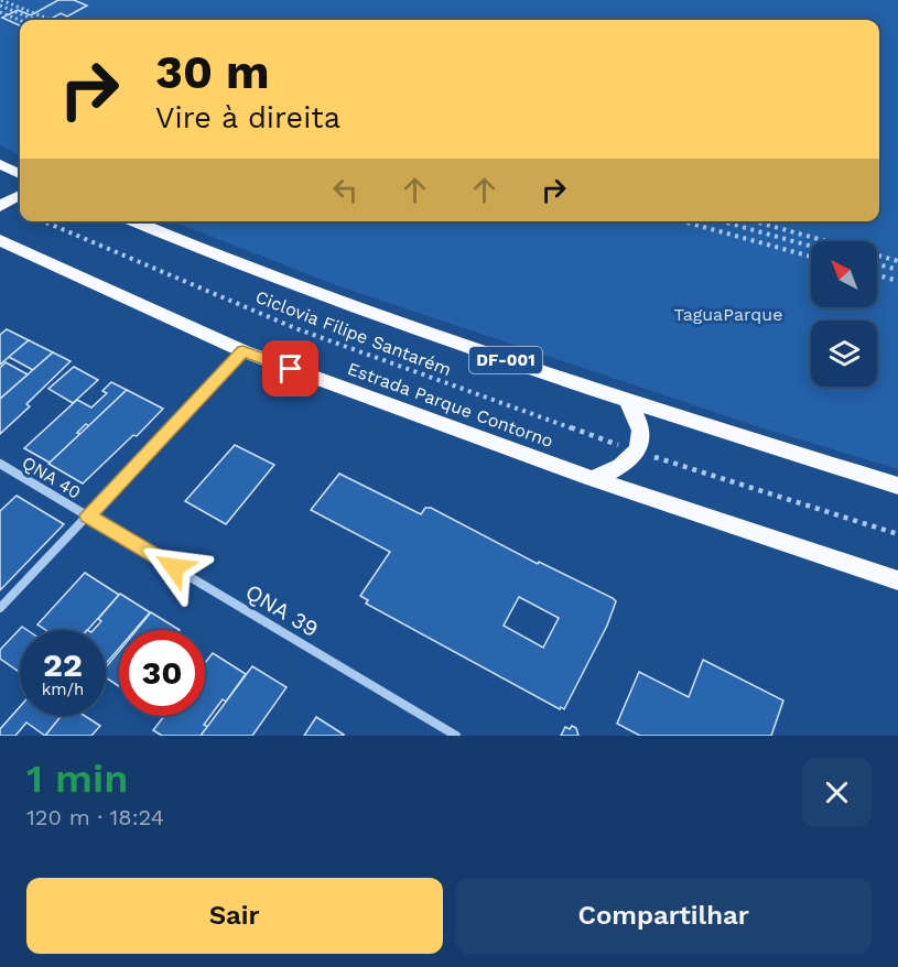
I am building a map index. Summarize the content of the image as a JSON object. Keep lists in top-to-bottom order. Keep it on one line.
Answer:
{"streets":{"highway":["DF-001","Estrada Parque Contorno"],"street":["QNA 40","QNA 39"],"path":["Ciclovia Filipe Santarém"]},"crossings":[["QNA 40","QNA 39"]],"parks":["TaguaParque"],"north":"top left","page":{"turn":["30 m","Vire à direita"],"speed":"22 km/h","limit":"30","heading":["1 min","120 m · 18:24"],"buttons":["Sair","Compartilhar"]}}
